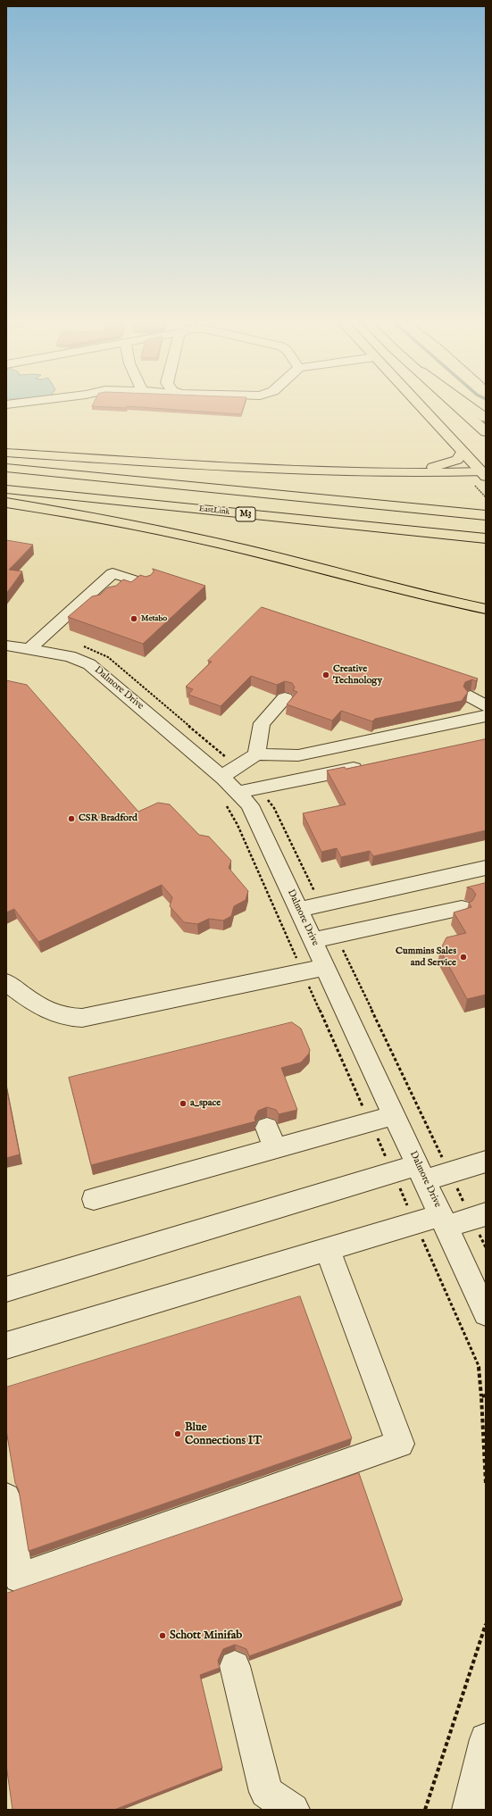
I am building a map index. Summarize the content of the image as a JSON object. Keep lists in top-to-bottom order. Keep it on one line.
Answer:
{"streets":{"main road":["EastLink","M3"],"street":["Dalmore Drive"]},"places":["Metabo","Creative Technology","CSR Bradford","Cummins Sales and Service","a_space","Blue Connections IT","Schott Minifab"]}
